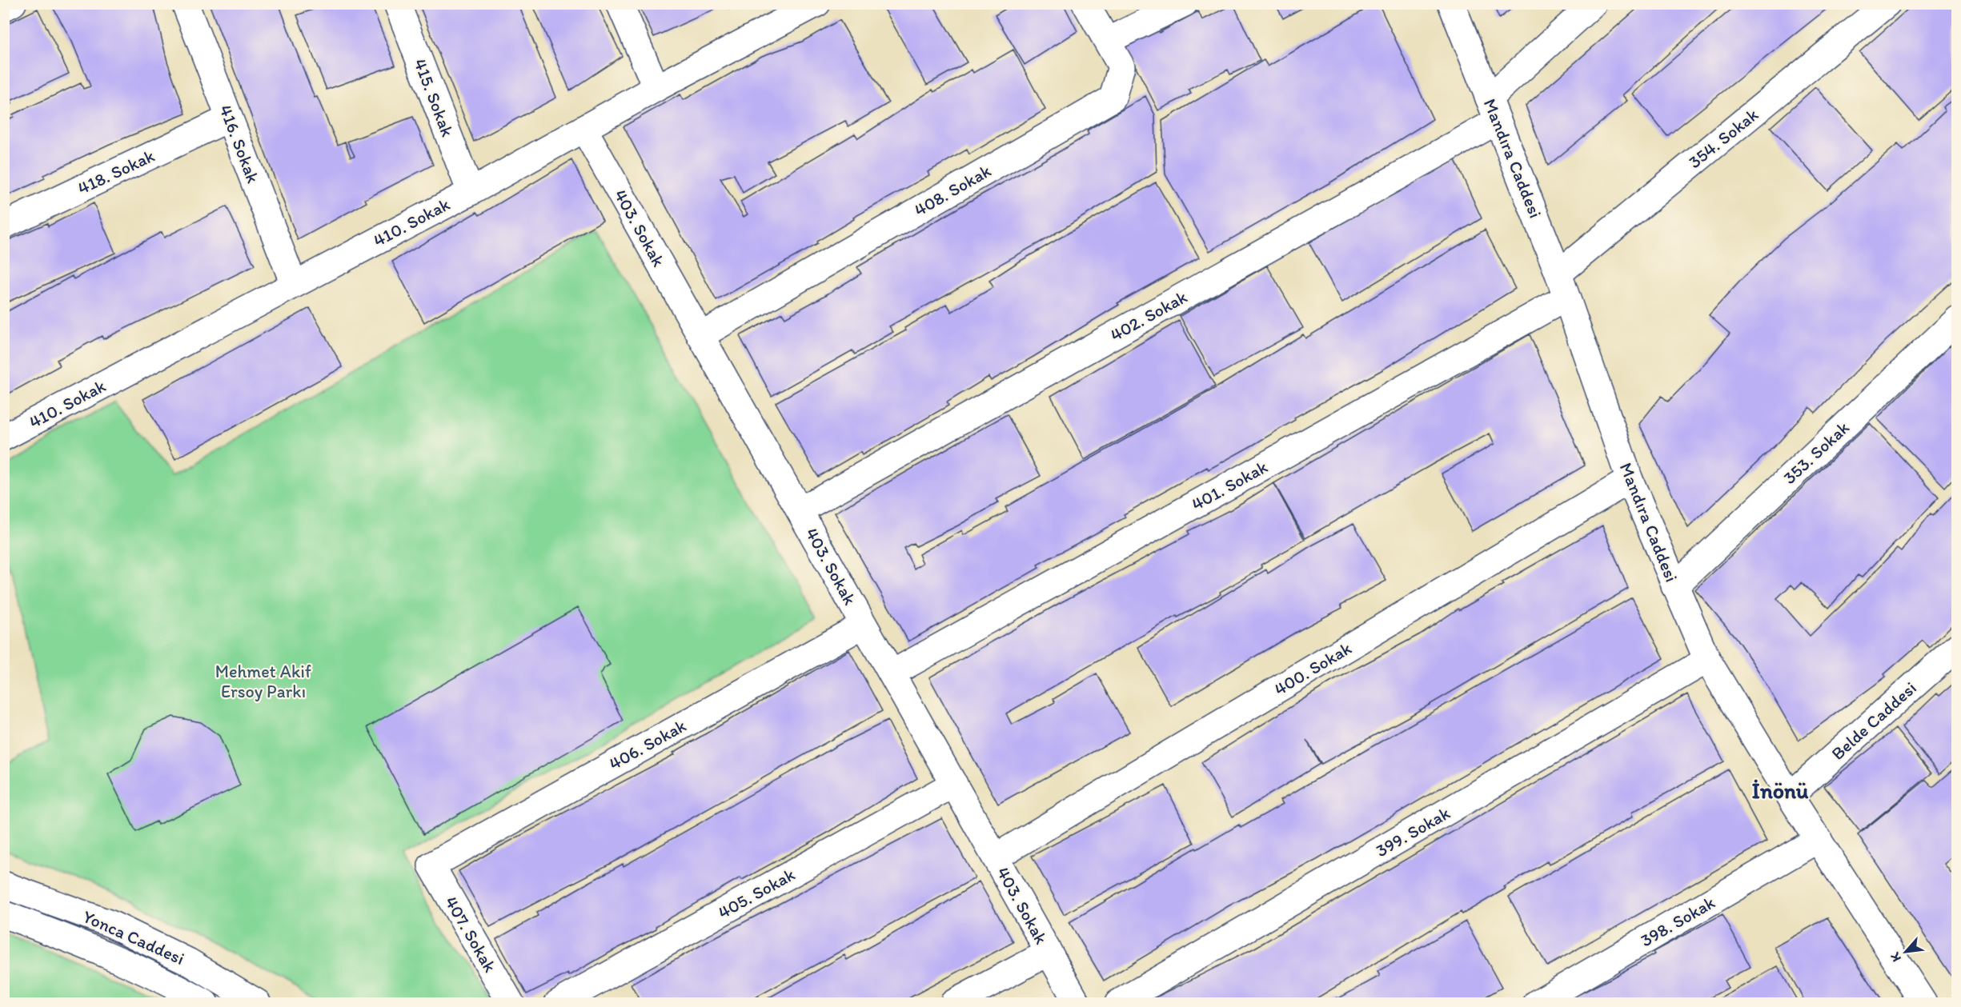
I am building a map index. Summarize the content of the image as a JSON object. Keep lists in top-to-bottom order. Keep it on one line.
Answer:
{"streets":{"street":["415. Sokak","354. Sokak","416. Sokak","Mandıra Caddesi","418. Sokak","408. Sokak","410. Sokak","403. Sokak","402. Sokak","353. Sokak","401. Sokak","400. Sokak","Belde Caddesi","406. Sokak","399. Sokak","405. Sokak","398. Sokak","407. Sokak","Yonca Caddesi"]},"crossings":[["415. Sokak","410. Sokak"],["354. Sokak","Mandıra Caddesi"],["416. Sokak","418. Sokak"],["416. Sokak","410. Sokak"],["Mandıra Caddesi","402. Sokak"],["Mandıra Caddesi","353. Sokak"],["Mandıra Caddesi","401. Sokak"],["Mandıra Caddesi","400. Sokak"],["Mandıra Caddesi","Belde Caddesi"],["Mandıra Caddesi","399. Sokak"],["Mandıra Caddesi","398. Sokak"],["408. Sokak","403. Sokak"],["410. Sokak","403. Sokak"],["403. Sokak","402. Sokak"],["403. Sokak","401. Sokak"],["403. Sokak","400. Sokak"],["403. Sokak","406. Sokak"],["403. Sokak","405. Sokak"],["406. Sokak","407. Sokak"]],"districts":["İnönü"],"parks":["Mehmet Akif Ersoy Parkı"],"north":"bottom left"}
